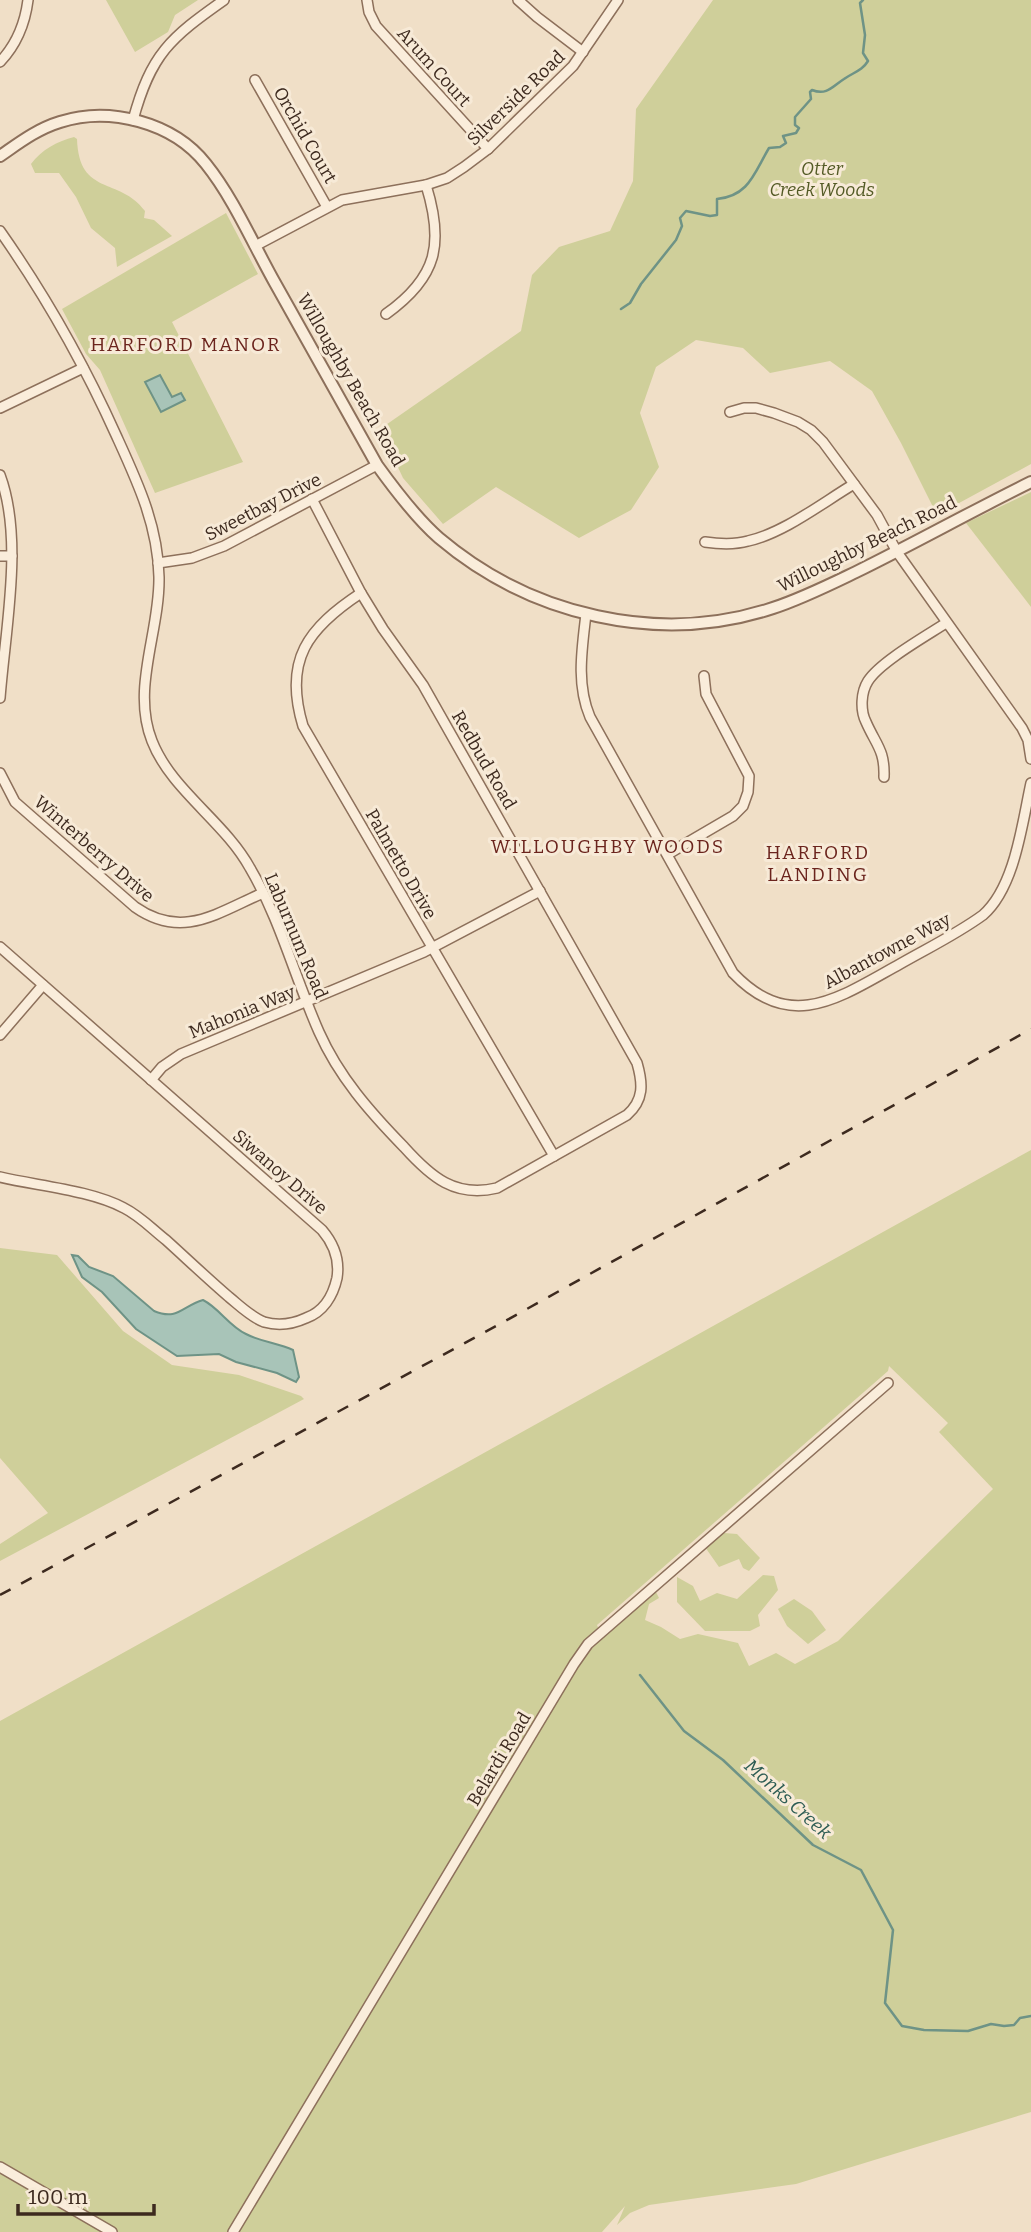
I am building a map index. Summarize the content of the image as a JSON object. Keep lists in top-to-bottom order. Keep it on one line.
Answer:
{"streets":{"street":["Arum Court","Silverside Road","Orchid Court","Willoughby Beach Road","Sweetbay Drive","Redbud Road","Winterberry Drive","Palmetto Drive","Laburnum Road","Albantowne Way","Mahonia Way","Siwanoy Drive","Belardi Road"]},"crossings":[["Arum Court","Silverside Road"],["Silverside Road","Orchid Court"],["Silverside Road","Willoughby Beach Road"],["Willoughby Beach Road","Sweetbay Drive"],["Willoughby Beach Road","Albantowne Way"],["Sweetbay Drive","Redbud Road"],["Sweetbay Drive","Laburnum Road"],["Redbud Road","Palmetto Drive"],["Redbud Road","Laburnum Road"],["Redbud Road","Mahonia Way"],["Winterberry Drive","Laburnum Road"],["Palmetto Drive","Laburnum Road"],["Palmetto Drive","Mahonia Way"],["Laburnum Road","Mahonia Way"],["Mahonia Way","Siwanoy Drive"]],"districts":["HARFORD MANOR","WILLOUGHBY WOODS","HARFORD LANDING"],"water":["Monks Creek"],"parks":["Otter Creek Woods"],"scale_bar":"100 m"}
